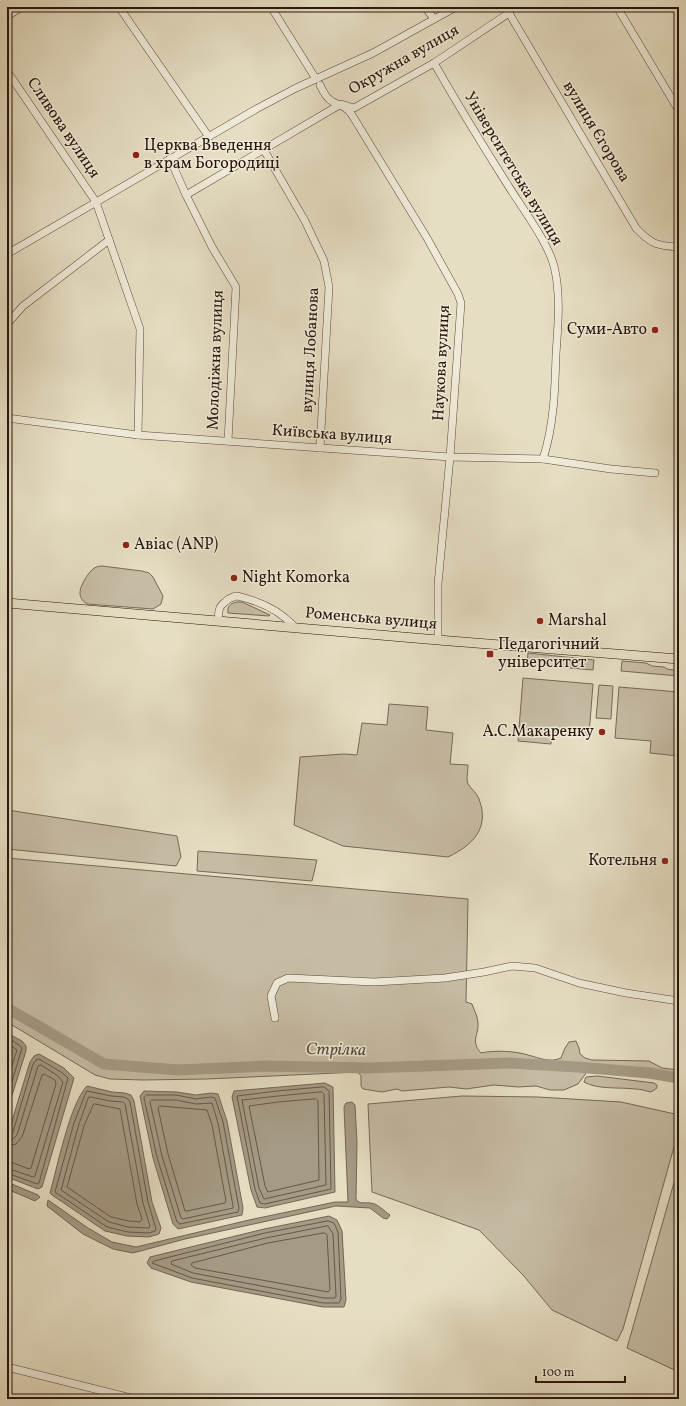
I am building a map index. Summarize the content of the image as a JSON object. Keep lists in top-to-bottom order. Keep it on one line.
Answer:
{"streets":{"main road":["Роменська вулиця"],"street":["Окружна вулиця","Сливова вулиця","вулиця Єгорова","Університетська вулиця","вулиця Лобанова","Молодіжна вулиця","Наукова вулиця","Київська вулиця"]},"crossings":[["Окружна вулиця","вулиця Єгорова"],["Окружна вулиця","Університетська вулиця"],["Окружна вулиця","вулиця Лобанова"],["Окружна вулиця","Молодіжна вулиця"],["Окружна вулиця","Наукова вулиця"],["Сливова вулиця","Київська вулиця"],["Університетська вулиця","Київська вулиця"],["вулиця Лобанова","Київська вулиця"],["Молодіжна вулиця","Київська вулиця"],["Наукова вулиця","Київська вулиця"],["Наукова вулиця","Роменська вулиця"]],"water":["Стрілка"],"places":{"other":["Церква Введення в храм Богородиці","Суми-Авто","Авіас (ANP)","Night Komorka","Marshal","А.С.Макаренку","Котельня"],"transit":["Педагогічний університет"]},"scale_bar":"100 m"}
